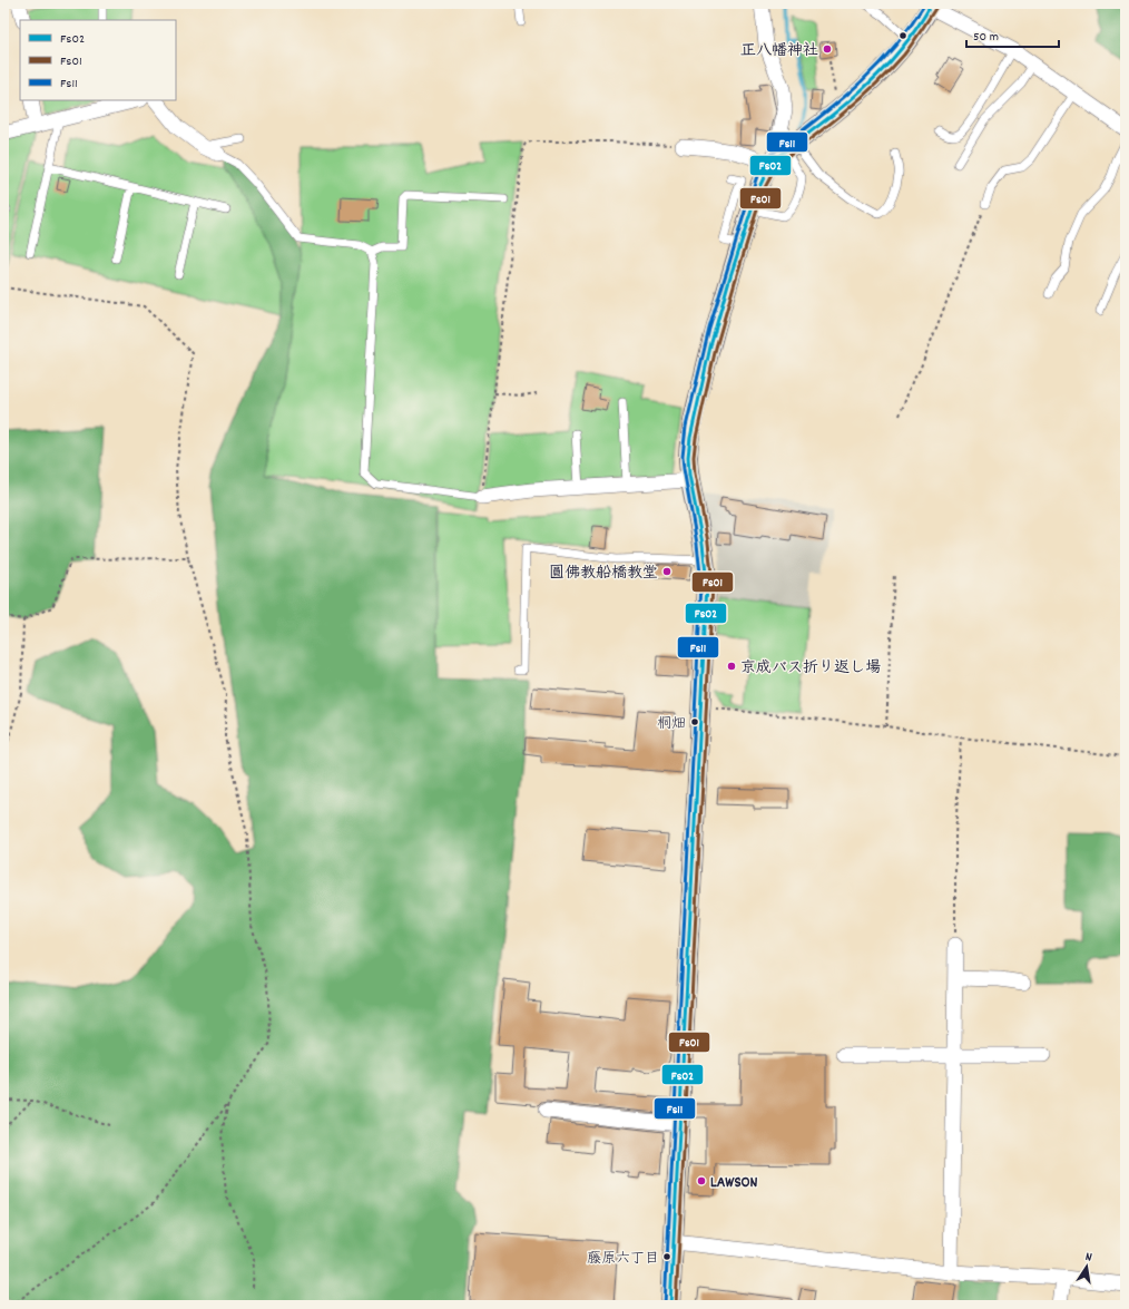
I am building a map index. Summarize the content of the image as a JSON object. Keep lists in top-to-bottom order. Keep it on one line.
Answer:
{"places":["正八幡神社","圓佛教船橋教堂","京成バス折り返し場","桐畑","LAWSON","藤原六丁目"],"lines":["transit line Fs02","transit line Fs11","transit line Fs01"],"legend":["Fs02","Fs01","Fs11"],"scale_bar":"50 m","north":"top"}
